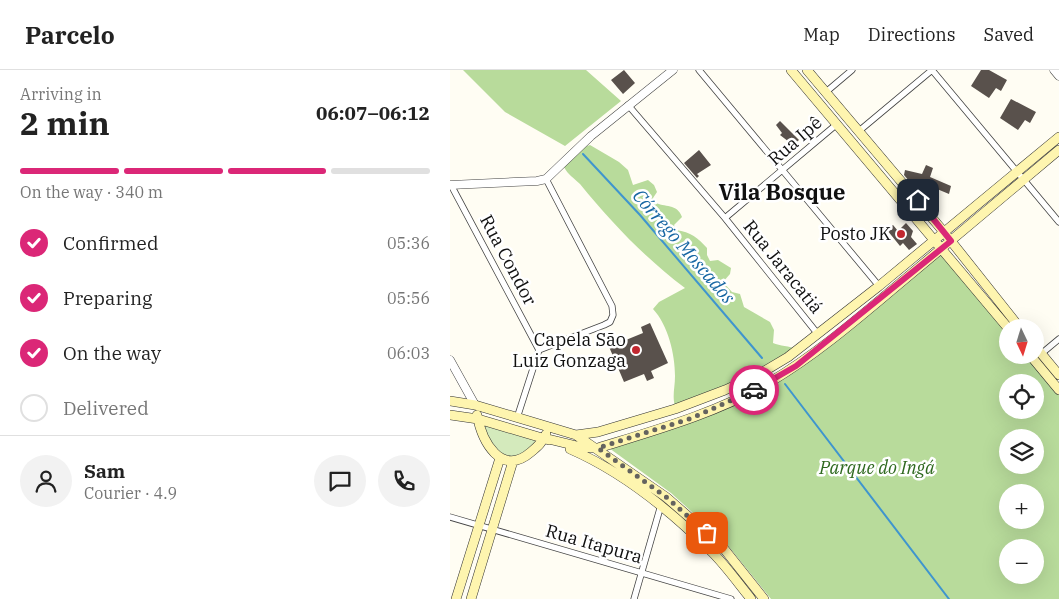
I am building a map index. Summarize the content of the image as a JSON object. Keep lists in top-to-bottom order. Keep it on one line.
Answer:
{"streets":{"street":["Rua Ipê","Rua Condor","Rua Jaracatiá","Rua Itapura"]},"crossings":[["Rua Ipê","Rua Jaracatiá"]],"districts":["Vila Bosque"],"water":["Córrego Moscados"],"parks":["Parque do Ingá"],"places":["Posto JK","Capela São Luiz Gonzaga"],"north":"bottom","page":{"header":"Parcelo","nav":["Map","Directions","Saved"],"heading":["2 min","Arriving in","06:07–06:12"],"panel":["Sam","Courier · 4.9"],"bar":"On the way · 340 m","list":[["Confirmed","05:36"],["Preparing","05:56"],["On the way","06:03"],"Delivered"],"map_buttons":["+","−"]}}
